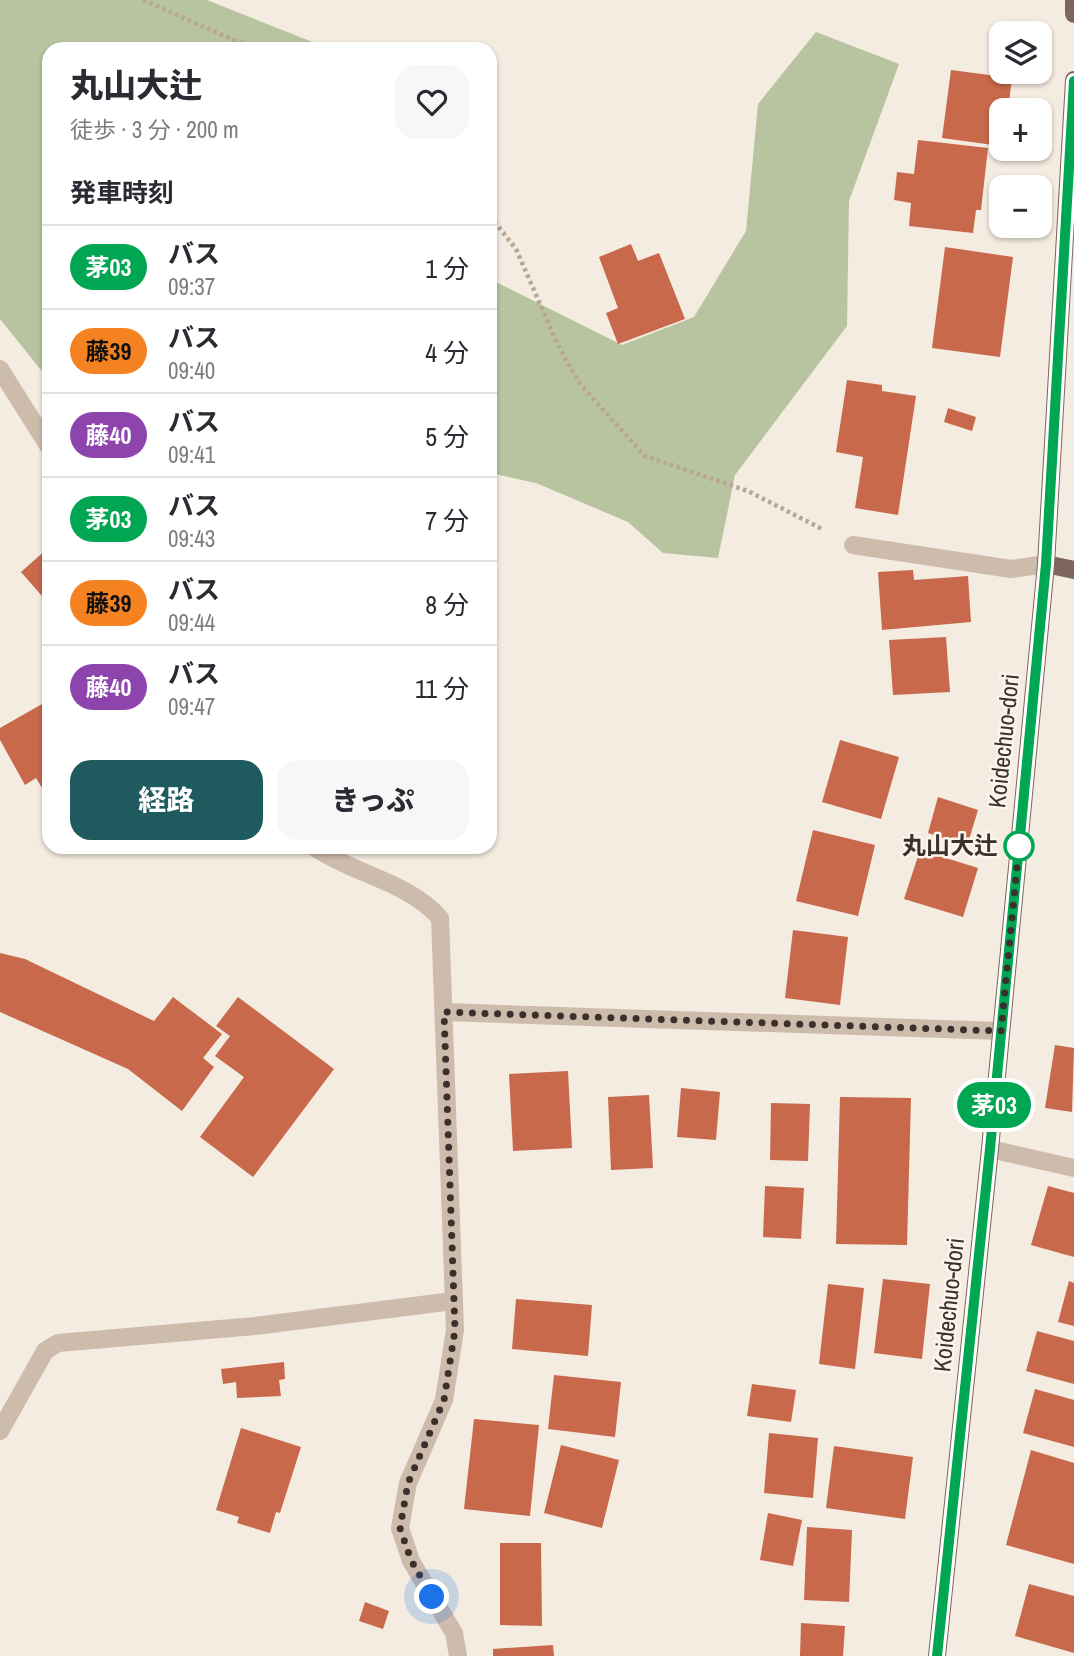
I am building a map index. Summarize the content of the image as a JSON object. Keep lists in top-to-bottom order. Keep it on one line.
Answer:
{"streets":{"main road":["Koidechuo-dori"]},"places":["丸山大辻"],"lines":["bus line 茅03"],"page":{"on_map":"茅03","map_buttons":["+","−"],"heading":[["丸山大辻","徒歩 · 3 分 · 200 m"],"発車時刻"],"list":[{"mark":"茅03","name":"バス","note":"09:37","value":"1 分"},{"mark":"藤39","name":"バス","note":"09:40","value":"4 分"},{"mark":"藤40","name":"バス","note":"09:41","value":"5 分"},{"mark":"茅03","name":"バス","note":"09:43","value":"7 分"},{"mark":"藤39","name":"バス","note":"09:44","value":"8 分"},{"mark":"藤40","name":"バス","note":"09:47","value":"11 分"}],"buttons":["経路","きっぷ"]}}
